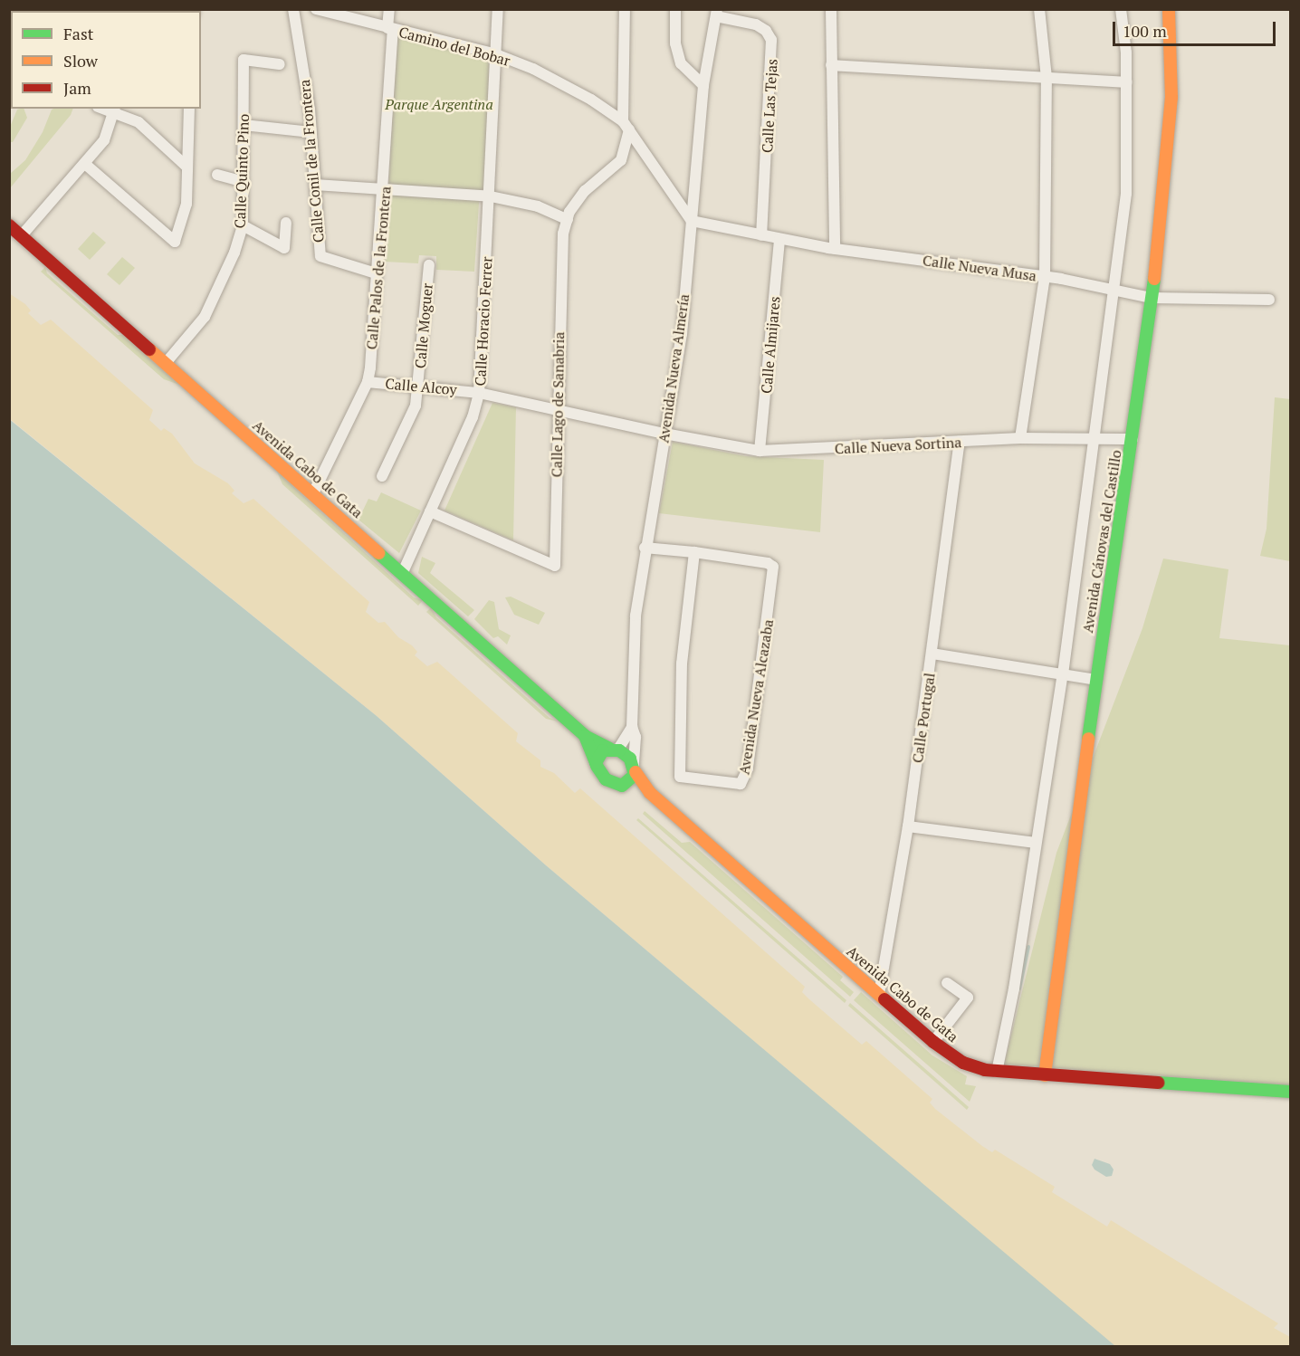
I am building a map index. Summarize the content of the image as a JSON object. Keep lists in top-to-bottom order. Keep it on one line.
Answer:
{"streets":{"main road":["Avenida Cabo de Gata","Avenida Cánovas del Castillo"],"street":["Camino del Bobar","Calle Las Tejas","Calle Conil de la Frontera","Calle Quinto Pino","Calle Palos de la Frontera","Calle Nueva Musa","Calle Horacio Ferrer","Calle Moguer","Calle Almijares","Avenida Nueva Almería","Calle Alcoy","Calle Lago de Sanabria","Calle Nueva Sortina","Avenida Nueva Alcazaba","Calle Portugal"]},"crossings":[["Camino del Bobar","Calle Palos de la Frontera"],["Camino del Bobar","Calle Nueva Musa"],["Camino del Bobar","Calle Horacio Ferrer"],["Camino del Bobar","Avenida Nueva Almería"],["Camino del Bobar","Calle Lago de Sanabria"],["Calle Las Tejas","Calle Nueva Musa"],["Calle Las Tejas","Avenida Nueva Almería"],["Calle Conil de la Frontera","Calle Palos de la Frontera"],["Calle Quinto Pino","Avenida Cabo de Gata"],["Calle Palos de la Frontera","Calle Alcoy"],["Calle Palos de la Frontera","Avenida Cabo de Gata"],["Calle Nueva Musa","Calle Almijares"],["Calle Nueva Musa","Avenida Nueva Almería"],["Calle Nueva Musa","Avenida Cánovas del Castillo"],["Calle Horacio Ferrer","Calle Alcoy"],["Calle Horacio Ferrer","Calle Lago de Sanabria"],["Calle Horacio Ferrer","Avenida Cabo de Gata"],["Calle Moguer","Calle Alcoy"],["Calle Almijares","Calle Nueva Sortina"],["Avenida Nueva Almería","Calle Alcoy"],["Avenida Nueva Almería","Calle Nueva Sortina"],["Avenida Nueva Almería","Avenida Cabo de Gata"],["Avenida Nueva Almería","Avenida Nueva Alcazaba"],["Calle Alcoy","Calle Lago de Sanabria"],["Calle Alcoy","Calle Nueva Sortina"],["Calle Nueva Sortina","Avenida Cánovas del Castillo"],["Calle Nueva Sortina","Calle Portugal"],["Avenida Cabo de Gata","Avenida Cánovas del Castillo"],["Avenida Cabo de Gata","Calle Portugal"]],"parks":["Parque Argentina"],"legend":["Fast","Slow","Jam"],"scale_bar":"100 m"}
